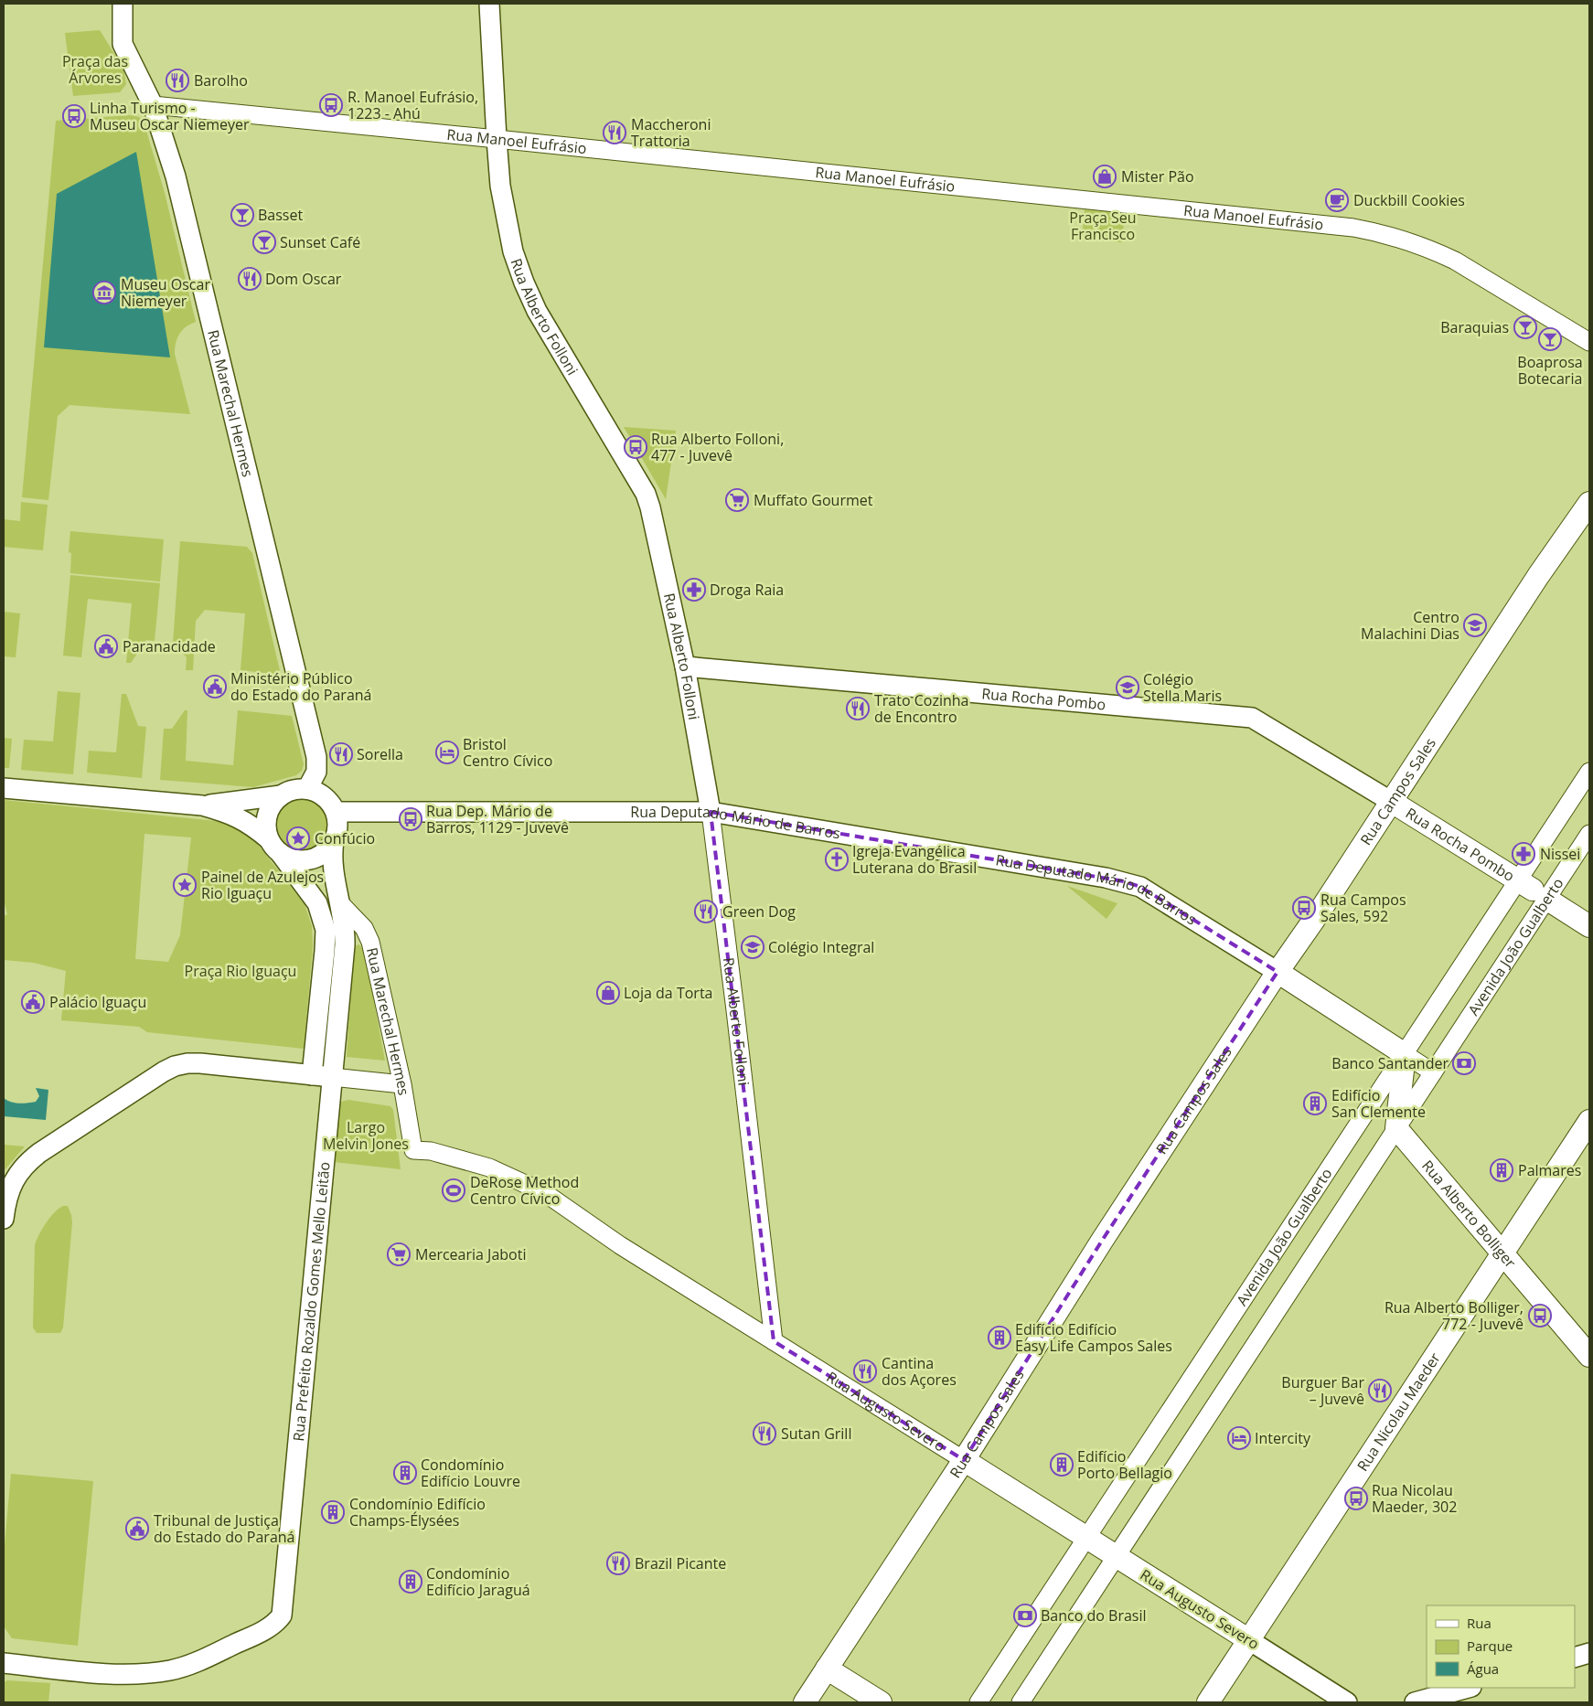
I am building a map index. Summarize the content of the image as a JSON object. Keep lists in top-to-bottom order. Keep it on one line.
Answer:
{"streets":{"main road":["Rua Alberto Folloni","Rua Marechal Hermes","Rua Rocha Pombo","Rua Campos Sales","Rua Deputado Mário de Barros","Rua Alberto Bolliger","Rua Prefeito Rozaldo Gomes Mello Leitão","Rua Augusto Severo","Rua Nicolau Maeder"],"street":["Rua Manoel Eufrásio","Avenida João Gualberto"]},"crossings":[["Rua Manoel Eufrásio","Rua Alberto Folloni"],["Rua Manoel Eufrásio","Rua Marechal Hermes"],["Rua Alberto Folloni","Rua Rocha Pombo"],["Rua Alberto Folloni","Rua Deputado Mário de Barros"],["Rua Alberto Folloni","Rua Augusto Severo"],["Rua Marechal Hermes","Rua Deputado Mário de Barros"],["Rua Marechal Hermes","Rua Prefeito Rozaldo Gomes Mello Leitão"],["Rua Marechal Hermes","Rua Augusto Severo"],["Rua Rocha Pombo","Rua Campos Sales"],["Rua Rocha Pombo","Avenida João Gualberto"],["Rua Campos Sales","Rua Deputado Mário de Barros"],["Rua Campos Sales","Rua Augusto Severo"],["Rua Deputado Mário de Barros","Avenida João Gualberto"],["Rua Deputado Mário de Barros","Rua Prefeito Rozaldo Gomes Mello Leitão"],["Avenida João Gualberto","Rua Alberto Bolliger"],["Avenida João Gualberto","Rua Augusto Severo"],["Rua Alberto Bolliger","Rua Nicolau Maeder"],["Rua Augusto Severo","Rua Nicolau Maeder"]],"parks":["Praça das Árvores","Praça Seu Francisco","Praça Rio Iguaçu","Largo Melvin Jones"],"places":{"restaurant":["Barolho","Maccheroni Trattoria","Dom Oscar","Trato Cozinha de Encontro","Sorella","Green Dog","Cantina dos Açores","Burguer Bar – Juvevê","Sutan Grill","Brazil Picante"],"bus stop":["R. Manoel Eufrásio, 1223 - Ahú","Linha Turismo - Museu Oscar Niemeyer","Rua Alberto Folloni, 477 - Juvevê","Rua Dep. Mário de Barros, 1129 - Juvevê","Rua Campos Sales, 592","Rua Alberto Bolliger, 772 - Juvevê","Rua Nicolau Maeder, 302"],"shop":["Mister Pão","Loja da Torta"],"cafe":["Duckbill Cookies"],"bar":["Basset","Sunset Café","Baraquias","Boaprosa Botecaria"],"museum":["Museu Oscar Niemeyer"],"supermarket":["Muffato Gourmet","Mercearia Jaboti"],"pharmacy":["Droga Raia","Nissei"],"school or university":["Centro Malachini Dias","Colégio Stella Maris","Colégio Integral"],"public building":["Paranacidade","Ministério Público do Estado do Paraná","Palácio Iguaçu","Tribunal de Justiça do Estado do Paraná"],"hotel":["Bristol Centro Cívico","Intercity"],"place":["Confúcio","Painel de Azulejos Rio Iguaçu"],"church":["Igreja Evangélica Luterana do Brasil"],"bank":["Banco Santander","Banco do Brasil"],"building":["Edifício San Clemente","Palmares","Edifício Edifício Easy Life Campos Sales","Edifício Porto Bellagio","Condomínio Edifício Louvre","Condomínio Edifício Champs-Élysées","Condomínio Edifício Jaraguá"],"sports":["DeRose Method Centro Cívico"]},"legend":["Rua","Parque","Água"]}
